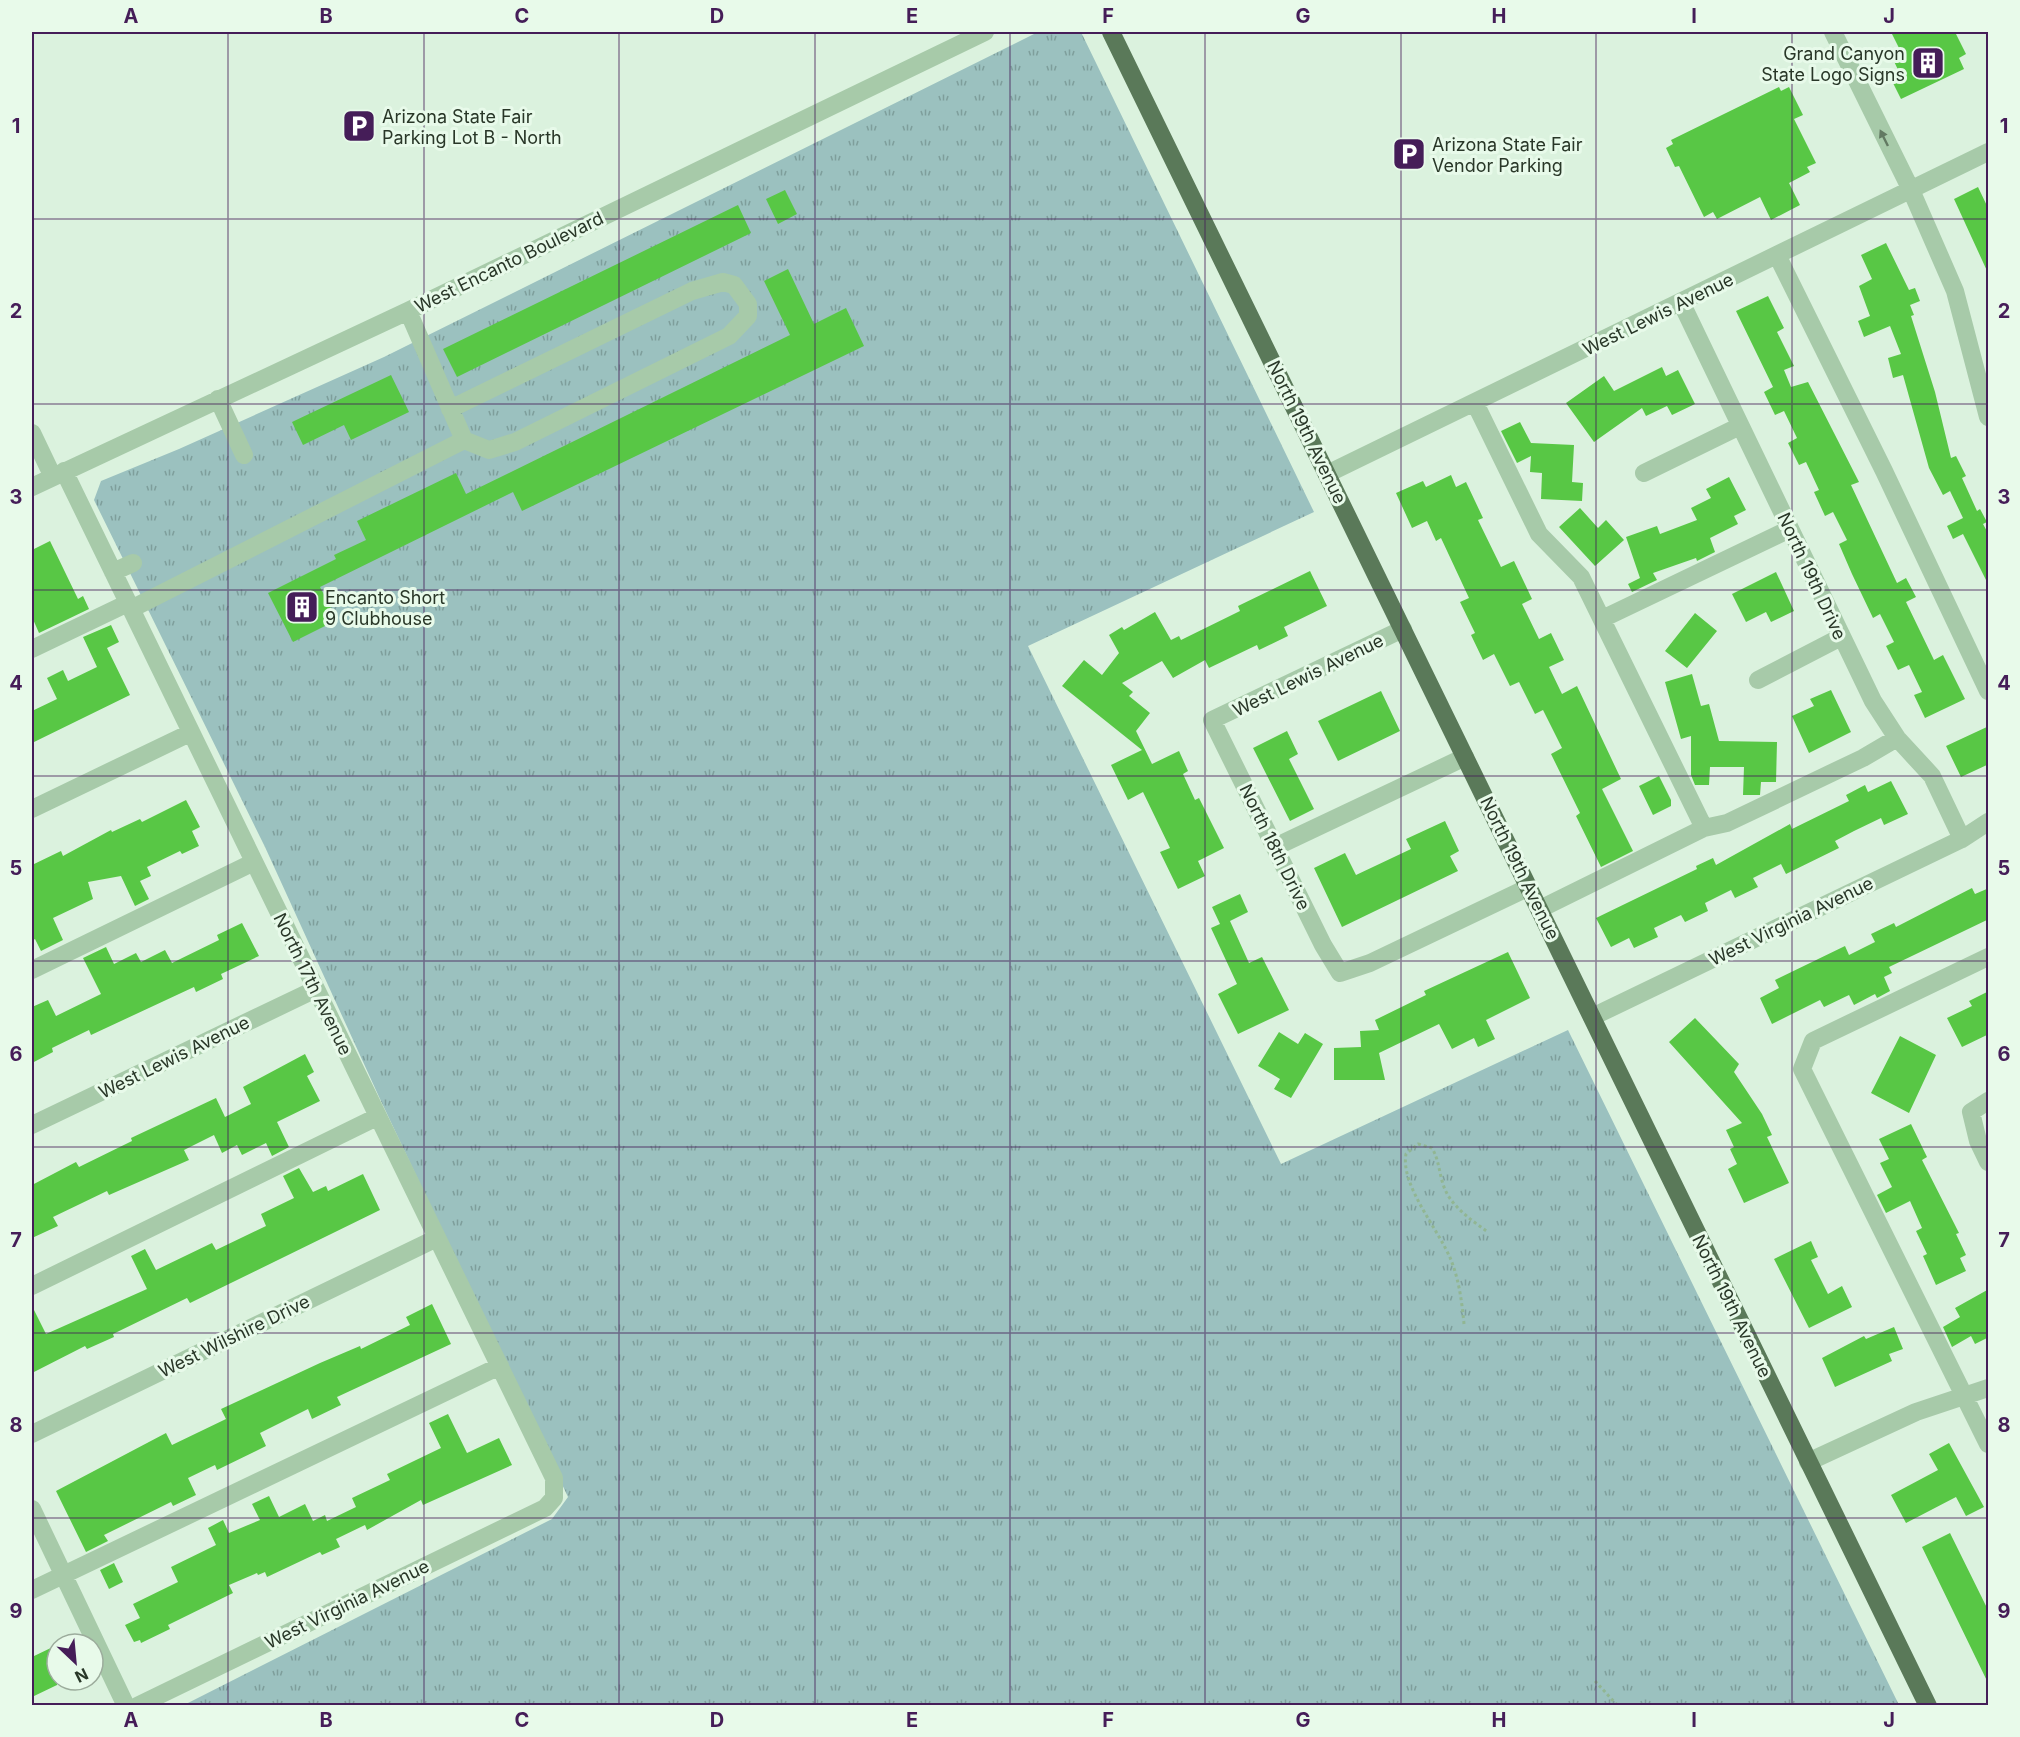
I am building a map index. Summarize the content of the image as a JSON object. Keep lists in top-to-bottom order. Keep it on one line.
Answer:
{"streets":{"main road":["North 19th Avenue"],"street":["West Encanto Boulevard","West Lewis Avenue","North 19th Drive","North 18th Drive","West Virginia Avenue","North 17th Avenue","West Wilshire Drive"]},"crossings":[["West Encanto Boulevard","North 17th Avenue"],["West Lewis Avenue","North 19th Avenue"],["West Lewis Avenue","North 19th Drive"],["West Lewis Avenue","North 18th Drive"],["West Lewis Avenue","North 17th Avenue"],["North 19th Avenue","North 18th Drive"],["North 19th Avenue","West Virginia Avenue"],["North 19th Drive","West Virginia Avenue"],["West Virginia Avenue","North 17th Avenue"],["North 17th Avenue","West Wilshire Drive"]],"places":{"building":["Grand Canyon State Logo Signs","Encanto Short 9 Clubhouse"],"parking":["Arizona State Fair Parking Lot B - North","Arizona State Fair Vendor Parking"]},"north":"bottom right","grid":{"columns":["A","B","C","D","E","F","G","H","I","J"],"rows":["1","2","3","4","5","6","7","8","9"]}}
